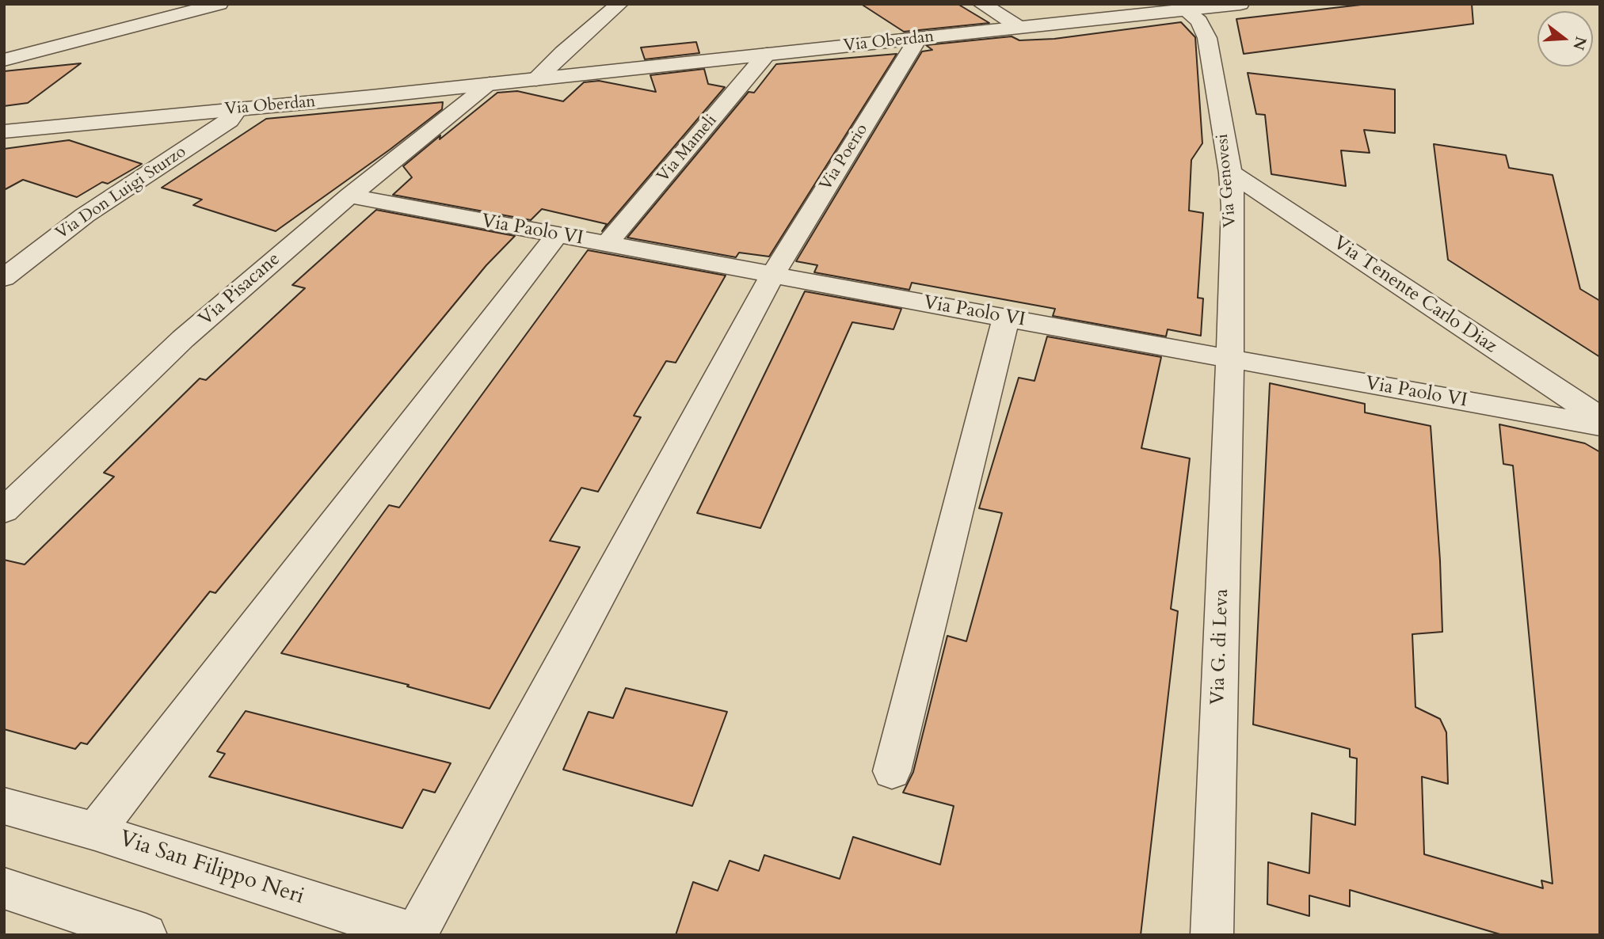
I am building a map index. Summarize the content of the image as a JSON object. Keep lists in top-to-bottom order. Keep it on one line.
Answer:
{"streets":{"street":["Via Oberdan","Via Mameli","Via Poerio","Via Genovesi","Via Don Luigi Sturzo","Via Paolo VI","Via Pisacane","Via Tenente Carlo Diaz","Via G. di Leva","Via San Filippo Neri"]},"crossings":[["Via Oberdan","Via Mameli"],["Via Oberdan","Via Poerio"],["Via Oberdan","Via Genovesi"],["Via Oberdan","Via Don Luigi Sturzo"],["Via Oberdan","Via Pisacane"],["Via Mameli","Via Paolo VI"],["Via Poerio","Via Paolo VI"],["Via Poerio","Via San Filippo Neri"],["Via Genovesi","Via Paolo VI"],["Via Genovesi","Via Tenente Carlo Diaz"],["Via Genovesi","Via G. di Leva"],["Via Paolo VI","Via Pisacane"],["Via Paolo VI","Via G. di Leva"]],"north":"right"}
